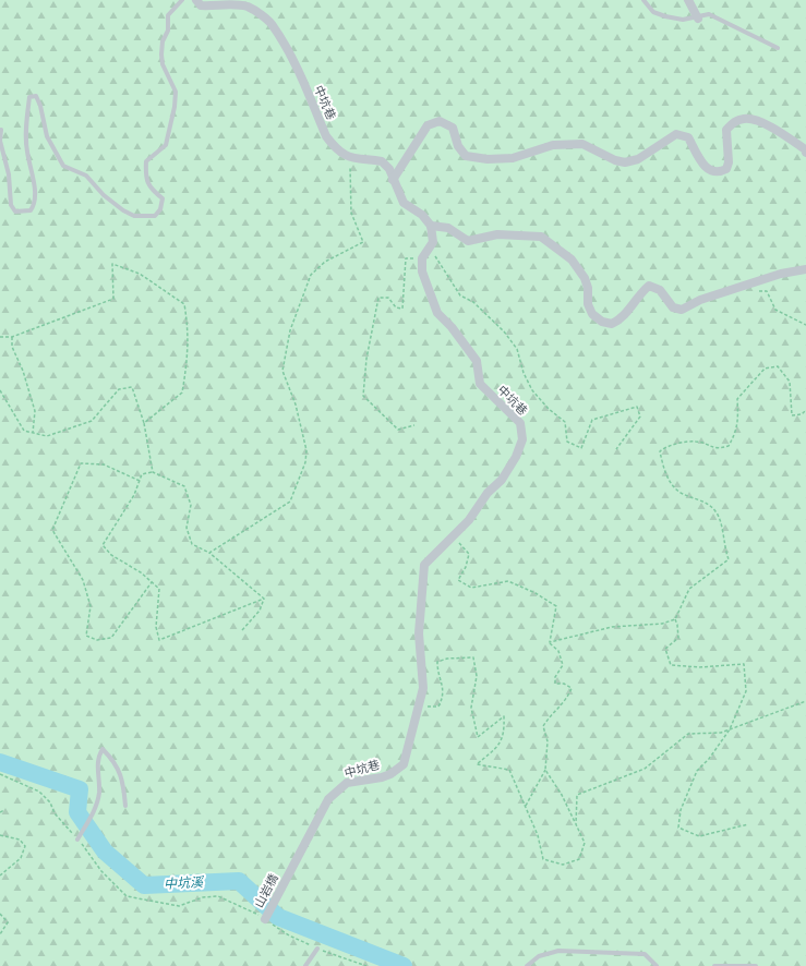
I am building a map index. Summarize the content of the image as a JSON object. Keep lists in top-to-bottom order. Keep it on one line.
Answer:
{"streets":{"street":["中坑巷","山岩橋"]},"crossings":[["中坑巷","山岩橋"]],"water":["中坑溪"]}
